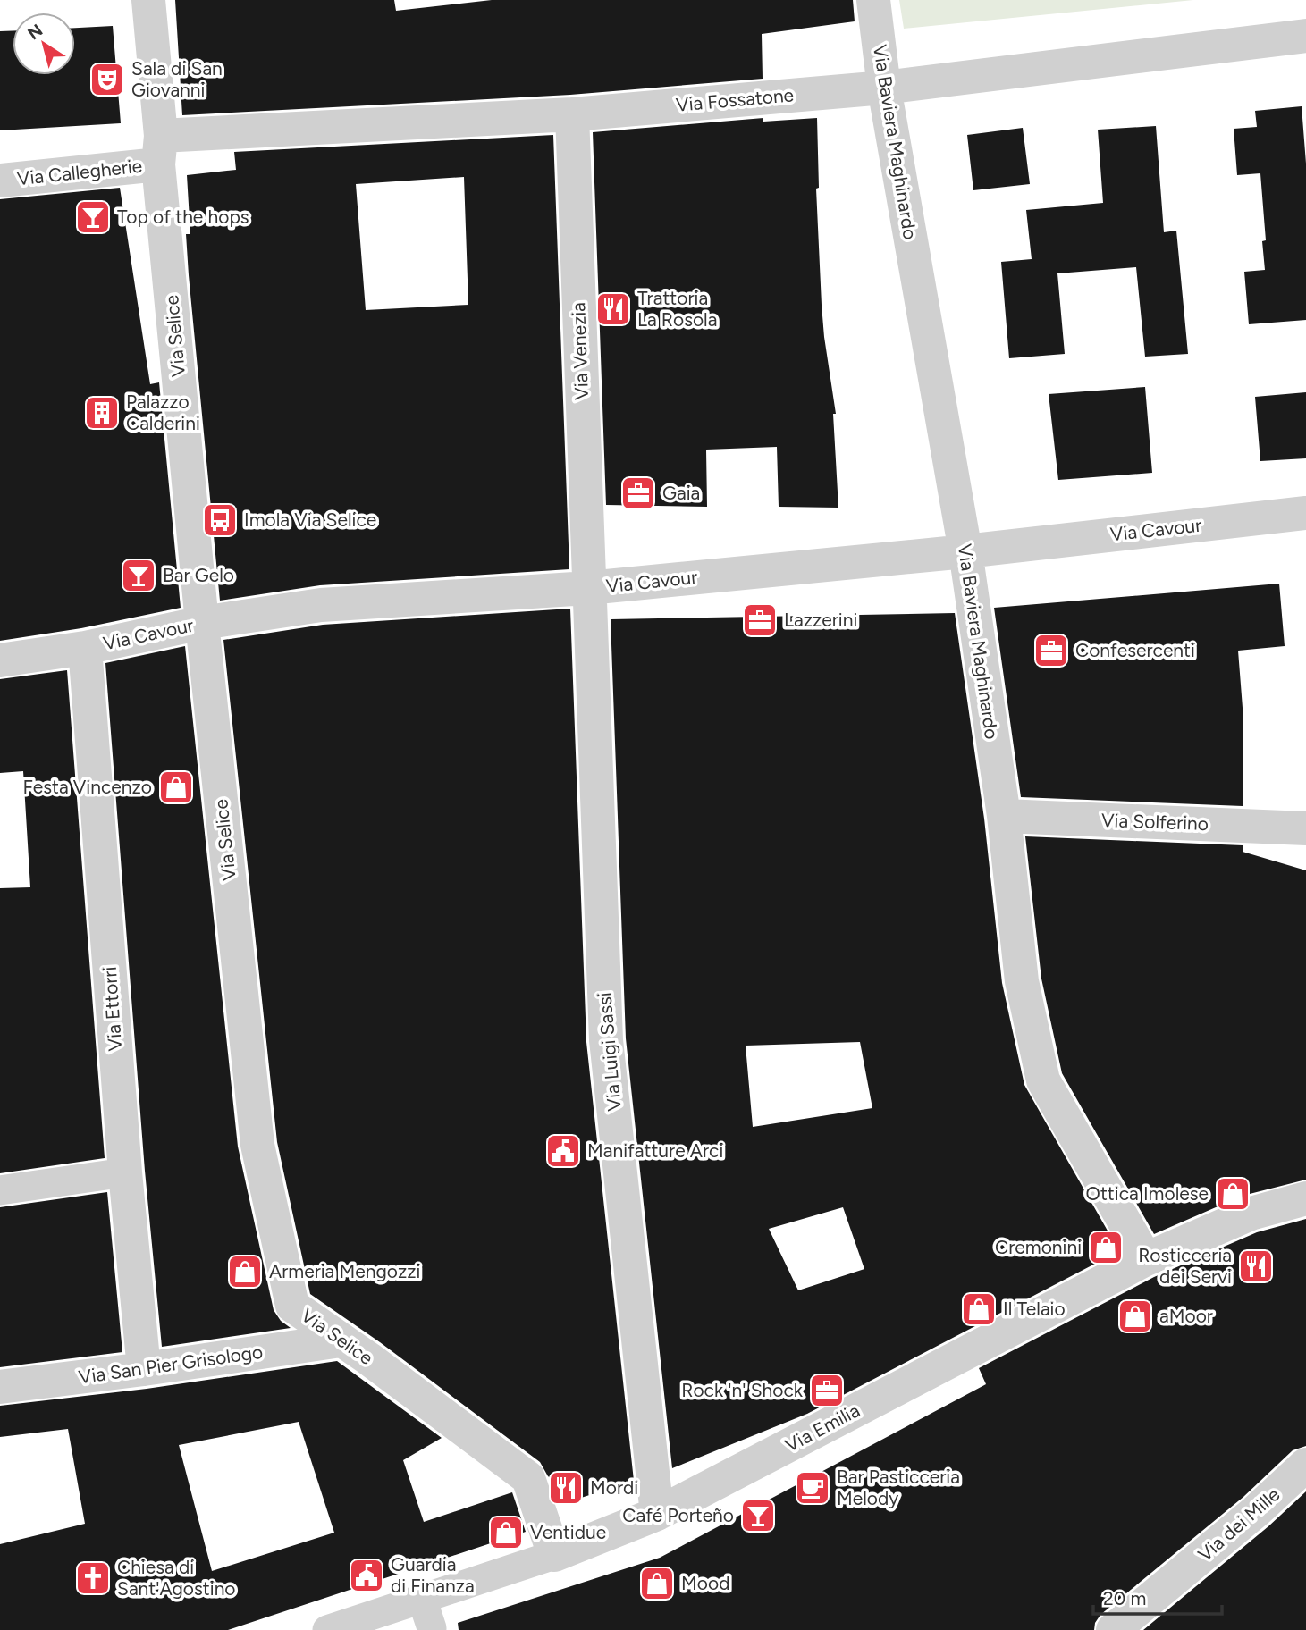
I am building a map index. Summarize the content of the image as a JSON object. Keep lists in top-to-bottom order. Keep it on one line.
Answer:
{"streets":{"street":["Via Fossatone","Via Baviera Maghinardo","Via Callegherie","Via Selice","Via Venezia","Via Cavour","Via Solferino","Via Ettorri","Via Luigi Sassi","Via San Pier Grisologo","Via Emilia","Via dei Mille"]},"crossings":[["Via Fossatone","Via Baviera Maghinardo"],["Via Fossatone","Via Callegherie"],["Via Fossatone","Via Selice"],["Via Fossatone","Via Venezia"],["Via Baviera Maghinardo","Via Cavour"],["Via Baviera Maghinardo","Via Solferino"],["Via Baviera Maghinardo","Via Emilia"],["Via Callegherie","Via Selice"],["Via Selice","Via Cavour"],["Via Selice","Via San Pier Grisologo"],["Via Selice","Via Emilia"],["Via Venezia","Via Cavour"],["Via Venezia","Via Luigi Sassi"],["Via Cavour","Via Ettorri"],["Via Cavour","Via Luigi Sassi"],["Via Ettorri","Via San Pier Grisologo"],["Via Luigi Sassi","Via Emilia"]],"places":{"theatre":["Sala di San Giovanni"],"bar":["Top of the hops","Bar Gelo","Café Porteño"],"restaurant":["Trattoria La Rosola","Rosticceria dei Servi","Mordi"],"building":["Palazzo Calderini"],"office":["Gaia","Lazzerini","Confesercenti","Rock 'n' Shock"],"bus stop":["Imola Via Selice"],"shop":["Festa Vincenzo","Ottica Imolese","Cremonini","Armeria Mengozzi","Il Telaio","aMoor","Ventidue","Mood"],"public building":["Manifatture Arci","Guardia di Finanza"],"cafe":["Bar Pasticceria Melody"],"church":["Chiesa di Sant'Agostino"]},"scale_bar":"20 m","north":"top left"}
